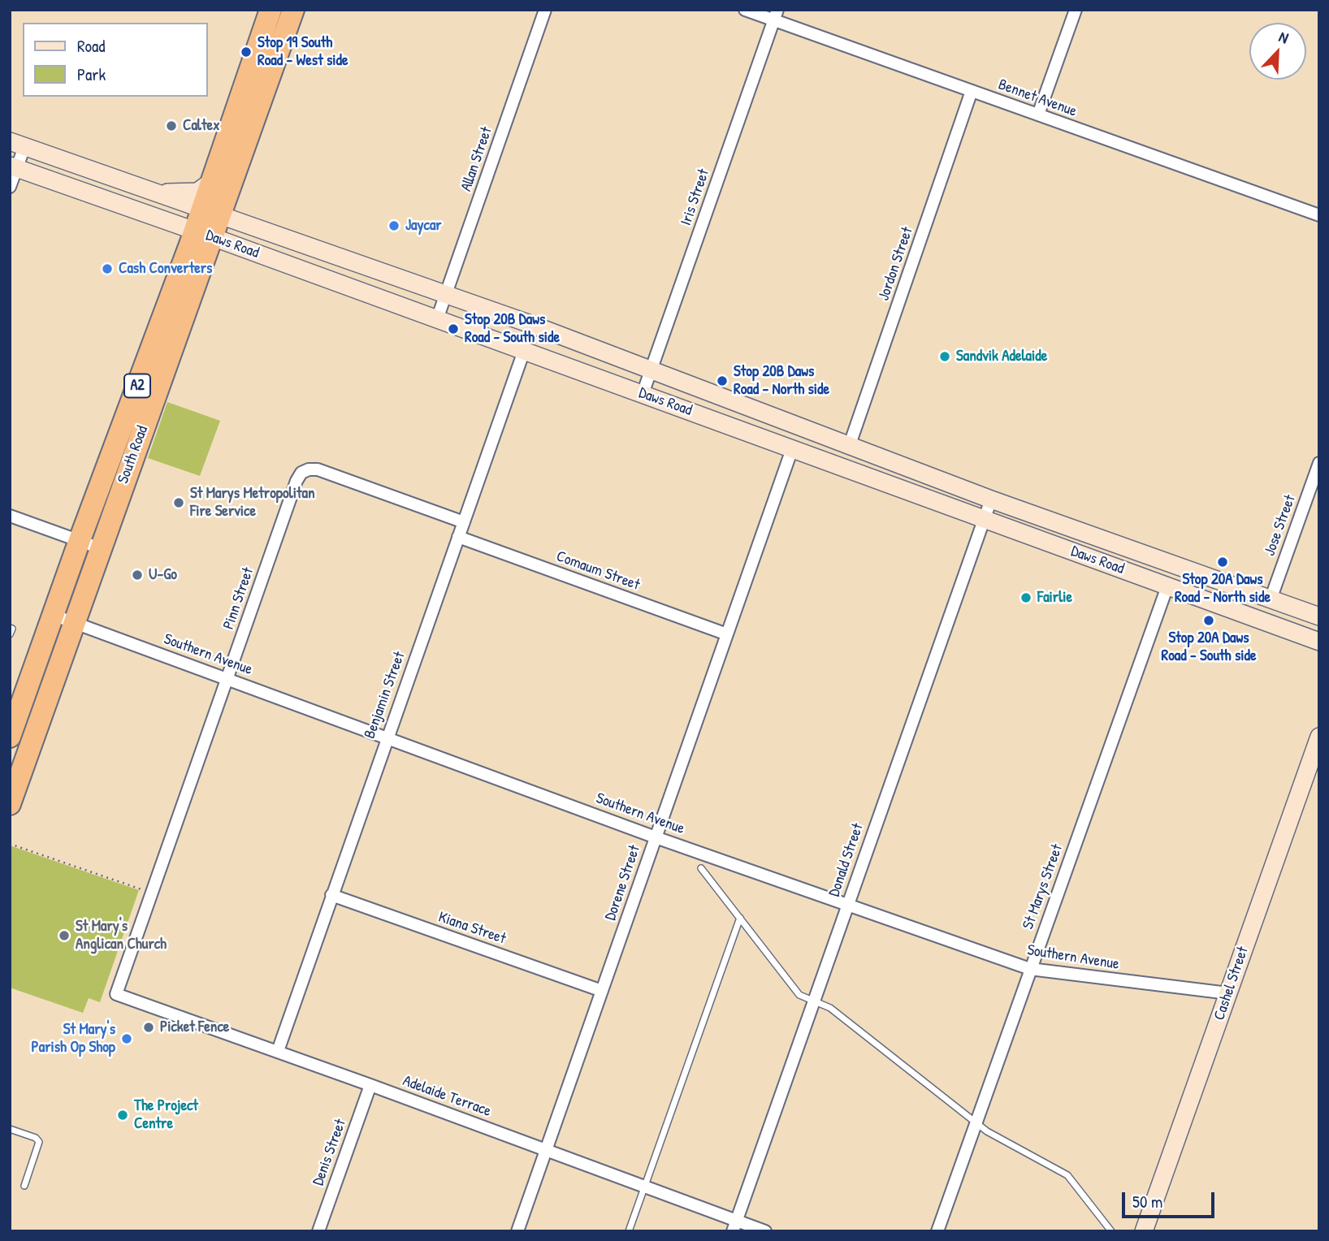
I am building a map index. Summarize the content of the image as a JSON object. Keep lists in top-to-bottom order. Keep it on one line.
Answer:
{"streets":{"highway":["A2","South Road"],"main road":["Daws Road","Cashel Street"],"street":["Bennet Avenue","Allan Street","Iris Street","Jordon Street","Jose Street","Comaum Street","Pinn Street","Southern Avenue","Benjamin Street","Donald Street","Dorene Street","St Marys Street","Kiana Street","Adelaide Terrace","Denis Street"]},"crossings":[["Bennet Avenue","Iris Street"],["Bennet Avenue","Jordon Street"],["Allan Street","Daws Road"],["Iris Street","Daws Road"],["Daws Road","Jordon Street"],["Daws Road","South Road"],["Daws Road","Jose Street"],["Daws Road","Benjamin Street"],["Daws Road","Donald Street"],["Daws Road","Dorene Street"],["Daws Road","St Marys Street"],["South Road","Southern Avenue"],["Comaum Street","Benjamin Street"],["Comaum Street","Dorene Street"],["Pinn Street","Southern Avenue"],["Pinn Street","Benjamin Street"],["Pinn Street","Adelaide Terrace"],["Southern Avenue","Benjamin Street"],["Southern Avenue","Donald Street"],["Southern Avenue","Dorene Street"],["Southern Avenue","St Marys Street"],["Southern Avenue","Cashel Street"],["Benjamin Street","Kiana Street"],["Benjamin Street","Adelaide Terrace"],["Donald Street","Adelaide Terrace"],["Dorene Street","Kiana Street"],["Dorene Street","Adelaide Terrace"],["Adelaide Terrace","Denis Street"]],"places":["Stop 19 South Road - West side","Caltex","Jaycar","Cash Converters","Stop 20B Daws Road - South side","Sandvik Adelaide","Stop 20B Daws Road - North side","St Marys Metropolitan Fire Service","Stop 20A Daws Road - North side","U-Go","Fairlie","Stop 20A Daws Road - South side","St Mary's Anglican Church","Picket Fence","St Mary's Parish Op Shop","The Project Centre"],"legend":["Road","Park"],"scale_bar":"50 m","north":"top right"}
